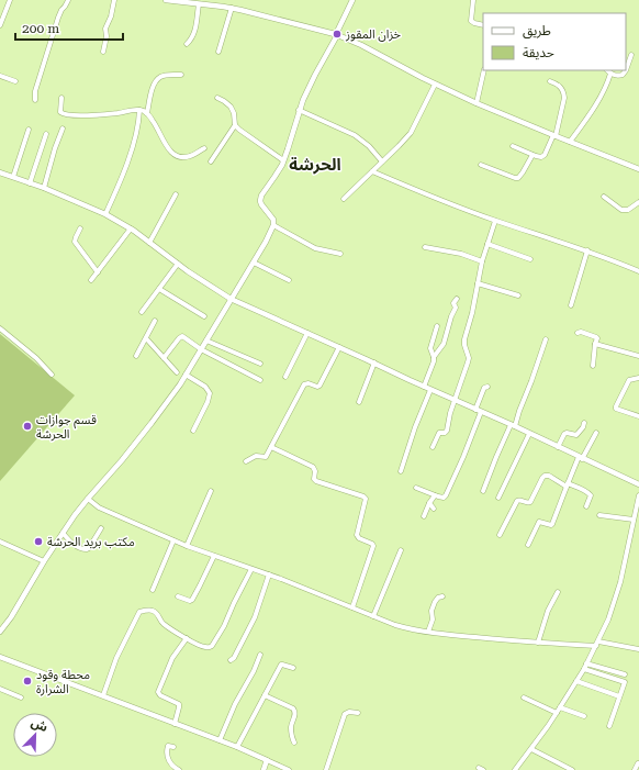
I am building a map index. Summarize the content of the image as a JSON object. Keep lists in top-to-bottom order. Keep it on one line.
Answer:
{"districts":["الحرشة"],"places":["خزان المقوز","قسم جوازات الحرشة","مكتب بريد الحرشة","محطة وقود الشرارة"],"legend":["طريق","حديقة"],"scale_bar":"200 m","north":"top right"}
